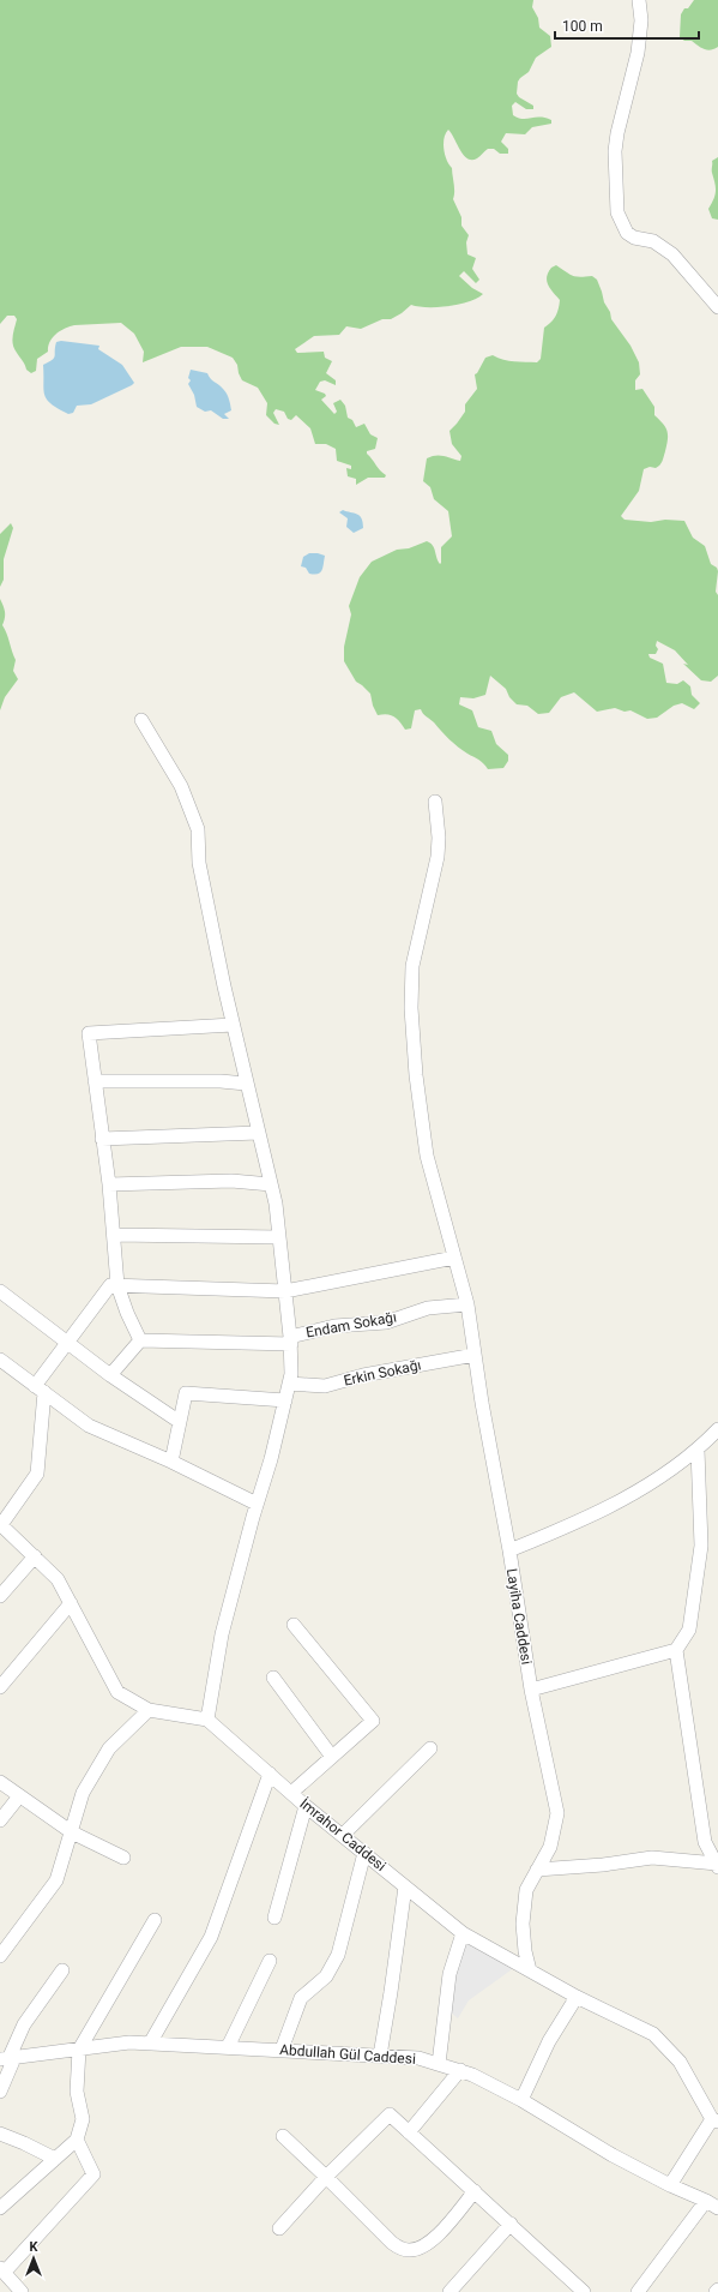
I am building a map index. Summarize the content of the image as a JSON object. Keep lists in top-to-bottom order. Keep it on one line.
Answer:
{"streets":{"street":["Endam Sokağı","Erkin Sokağı","Layiha Caddesi","İmrahor Caddesi","Abdullah Gül Caddesi"]},"crossings":[["Endam Sokağı","Layiha Caddesi"],["Erkin Sokağı","Layiha Caddesi"],["Layiha Caddesi","İmrahor Caddesi"]],"scale_bar":"100 m","north":"top"}
